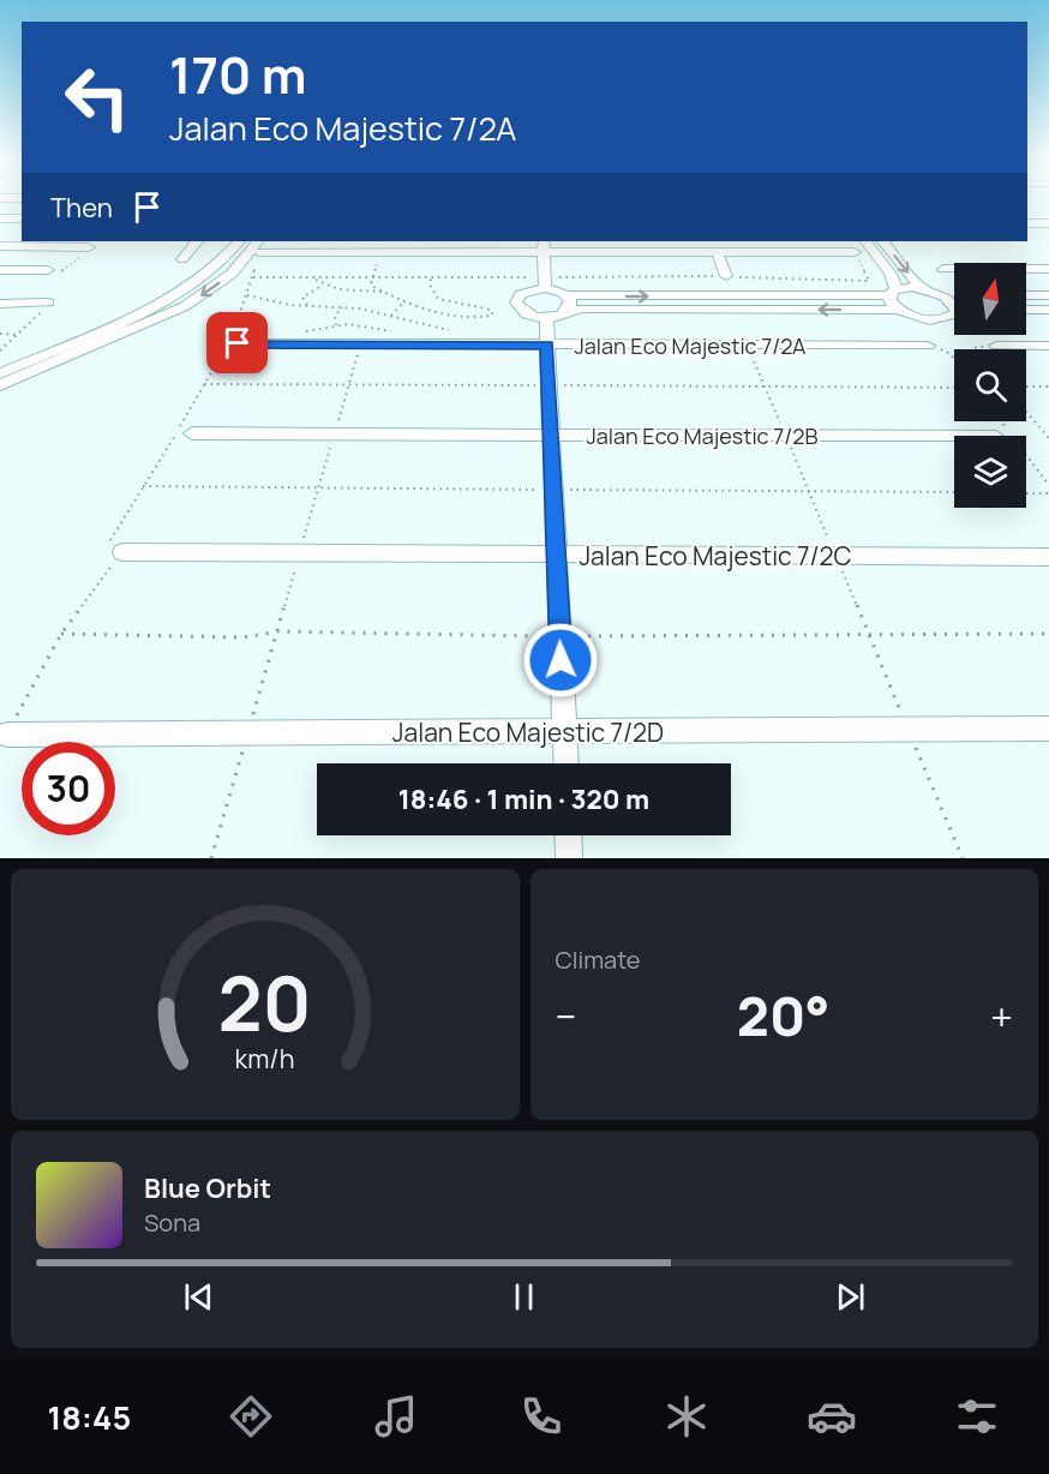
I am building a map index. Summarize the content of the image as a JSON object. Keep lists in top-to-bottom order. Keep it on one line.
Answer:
{"streets":{"street":["Jalan Eco Majestic 7/2A","Jalan Eco Majestic 7/2B","Jalan Eco Majestic 7/2C","Jalan Eco Majestic 7/2D"]},"north":"top","page":{"turn":["170 m","Jalan Eco Majestic 7/2A"],"then":"Then","limit":"30","trip":"18:46 · 1 min · 320 m","tile":"Climate","heat":["−","20°","+"],"song":["Blue Orbit","Sona"],"tabs":"18:45","gauge":["20","km/h"]}}
